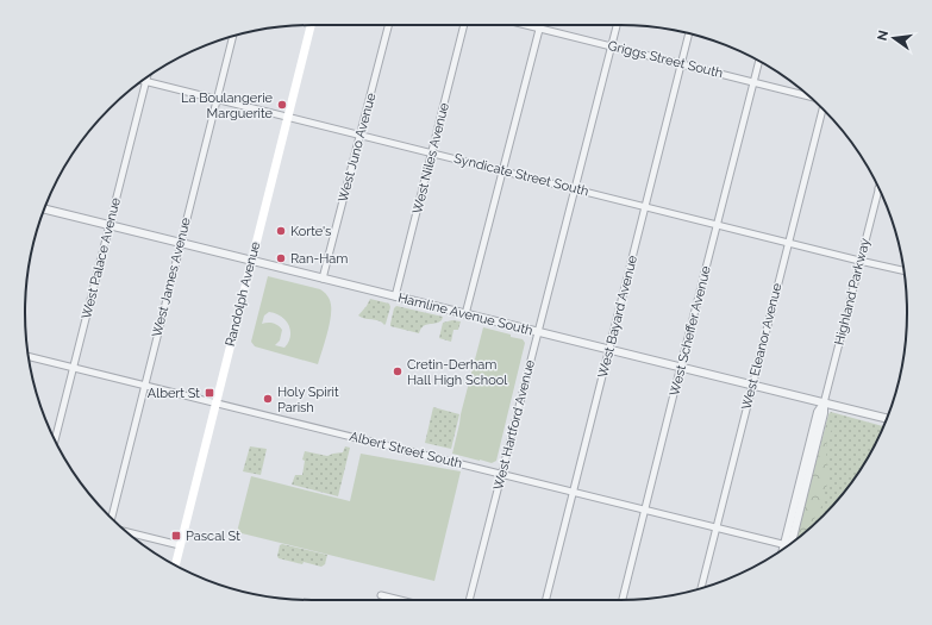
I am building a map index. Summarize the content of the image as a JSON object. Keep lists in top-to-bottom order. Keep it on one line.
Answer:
{"streets":{"main road":["Randolph Avenue"],"street":["Griggs Street South","West Juno Avenue","West Niles Avenue","Syndicate Street South","West Palace Avenue","West James Avenue","Highland Parkway","Hamline Avenue South","West Bayard Avenue","West Scheffer Avenue","West Eleanor Avenue","West Hartford Avenue","Albert Street South"]},"crossings":[["Griggs Street South","West Bayard Avenue"],["Griggs Street South","West Scheffer Avenue"],["Griggs Street South","West Hartford Avenue"],["West Juno Avenue","Syndicate Street South"],["West Juno Avenue","Hamline Avenue South"],["West Niles Avenue","Syndicate Street South"],["West Niles Avenue","Hamline Avenue South"],["Syndicate Street South","West Palace Avenue"],["Syndicate Street South","West James Avenue"],["Syndicate Street South","Highland Parkway"],["Syndicate Street South","Randolph Avenue"],["Syndicate Street South","West Bayard Avenue"],["Syndicate Street South","West Scheffer Avenue"],["Syndicate Street South","West Eleanor Avenue"],["Syndicate Street South","West Hartford Avenue"],["West Palace Avenue","Hamline Avenue South"],["West Palace Avenue","Albert Street South"],["West James Avenue","Hamline Avenue South"],["West James Avenue","Albert Street South"],["Highland Parkway","Hamline Avenue South"],["Highland Parkway","Albert Street South"],["Randolph Avenue","Hamline Avenue South"],["Randolph Avenue","Albert Street South"],["Hamline Avenue South","West Bayard Avenue"],["Hamline Avenue South","West Scheffer Avenue"],["Hamline Avenue South","West Eleanor Avenue"],["Hamline Avenue South","West Hartford Avenue"],["West Bayard Avenue","Albert Street South"],["West Scheffer Avenue","Albert Street South"],["West Eleanor Avenue","Albert Street South"],["West Hartford Avenue","Albert Street South"]],"places":{"other":["La Boulangerie Marguerite","Korte's","Ran-Ham","Cretin-Derham Hall High School","Holy Spirit Parish"],"transit":["Albert St","Pascal St"]},"north":"left"}
